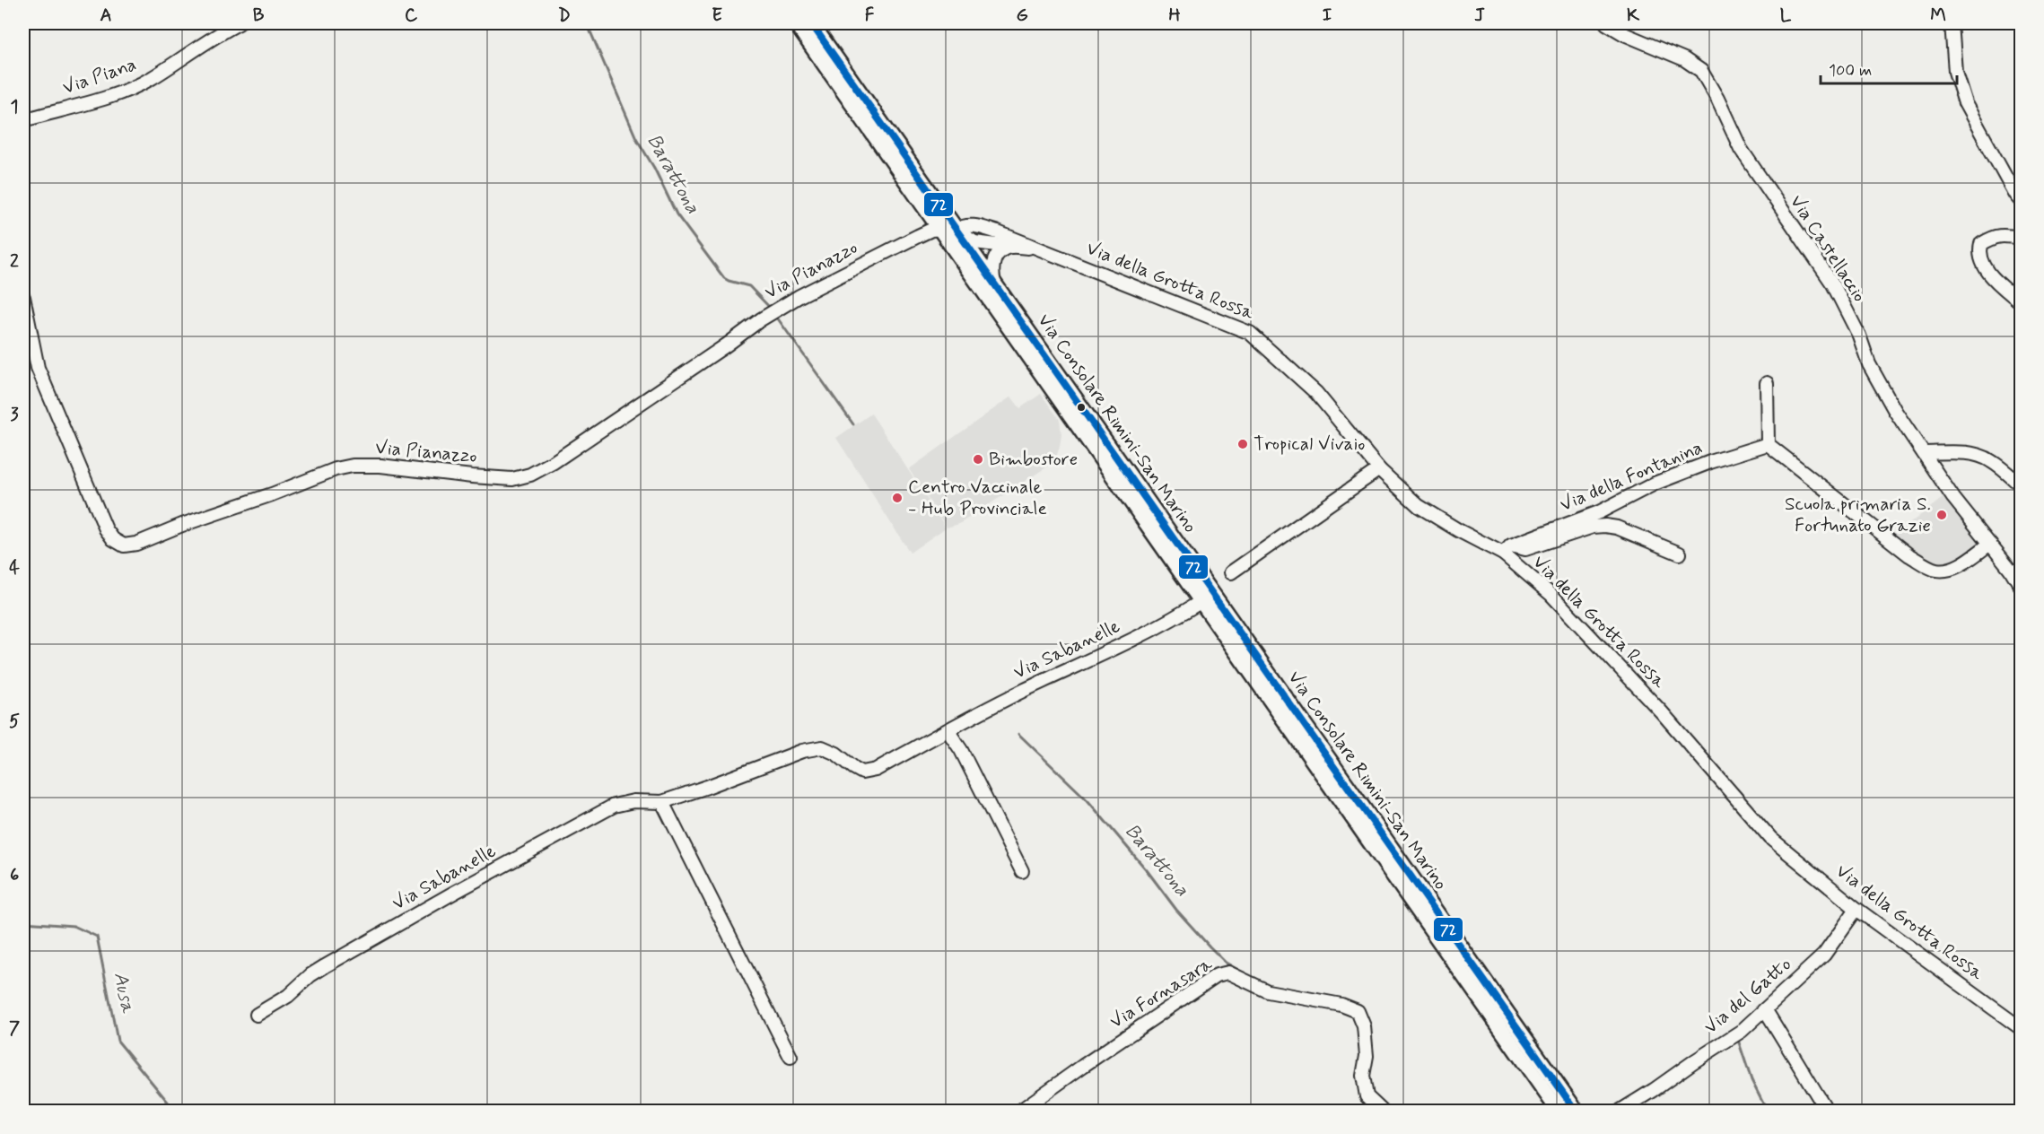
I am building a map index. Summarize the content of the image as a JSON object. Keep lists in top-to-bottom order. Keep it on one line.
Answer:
{"streets":{"main road":["Via Consolare Rimini-San Marino"],"street":["Via Piana","Via Castellaccio","Via Pianazzo","Via della Grotta Rossa","Via della Fontanina","Via Sabanelle","Via Fornasara","Via del Gatto"]},"crossings":[["Via Pianazzo","Via Consolare Rimini-San Marino"],["Via della Grotta Rossa","Via Consolare Rimini-San Marino"],["Via della Grotta Rossa","Via della Fontanina"],["Via della Grotta Rossa","Via del Gatto"],["Via Consolare Rimini-San Marino","Via Sabanelle"]],"water":["Barattona","Ausa"],"places":["Tropical Vivaio","Bimbostore","Centro Vaccinale - Hub Provinciale","Scuola primaria S. Fortunato Grazie"],"lines":["transit line 72"],"scale_bar":"100 m","grid":{"columns":["A","B","C","D","E","F","G","H","I","J","K","L","M"],"rows":["1","2","3","4","5","6","7"]}}
